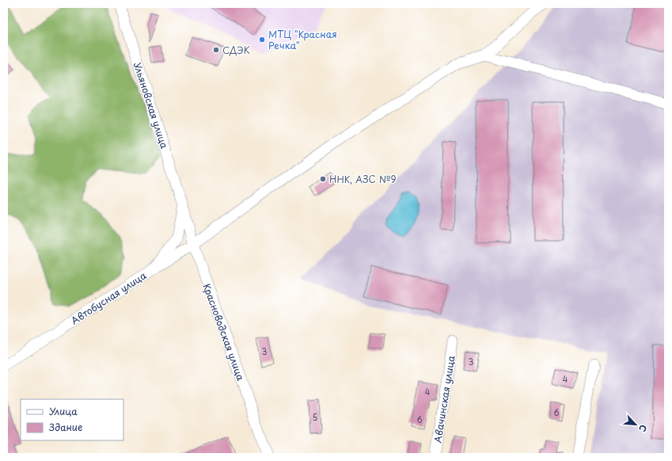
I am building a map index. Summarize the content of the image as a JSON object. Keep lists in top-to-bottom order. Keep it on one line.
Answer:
{"streets":{"street":["Ульяновская улица","Автобусная улица","Красноводская улица","Авачинская улица"]},"crossings":[["Ульяновская улица","Автобусная улица"],["Ульяновская улица","Красноводская улица"],["Автобусная улица","Красноводская улица"]],"places":["МТЦ \"Красная Речка\"","СДЭК","ННК, АЗС №9"],"house_numbers":["3","3","4","4","6","5","6"],"legend":["Улица","Здание"],"north":"bottom right"}
